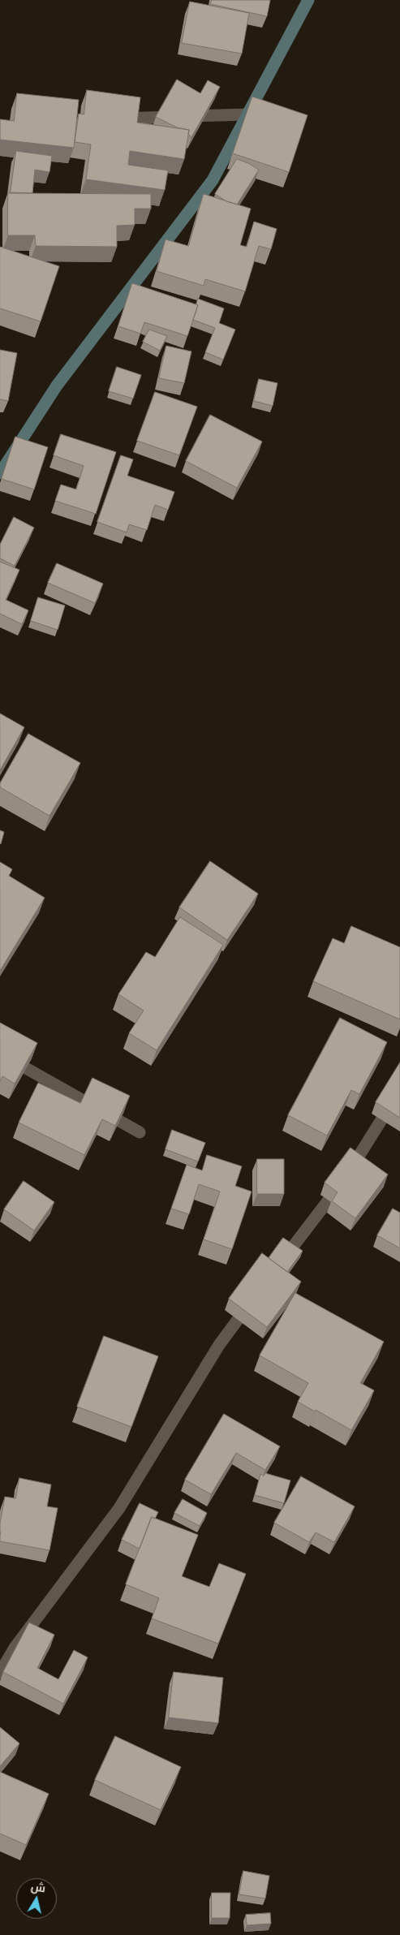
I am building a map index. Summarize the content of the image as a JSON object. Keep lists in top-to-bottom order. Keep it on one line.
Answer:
{"north":"top"}
